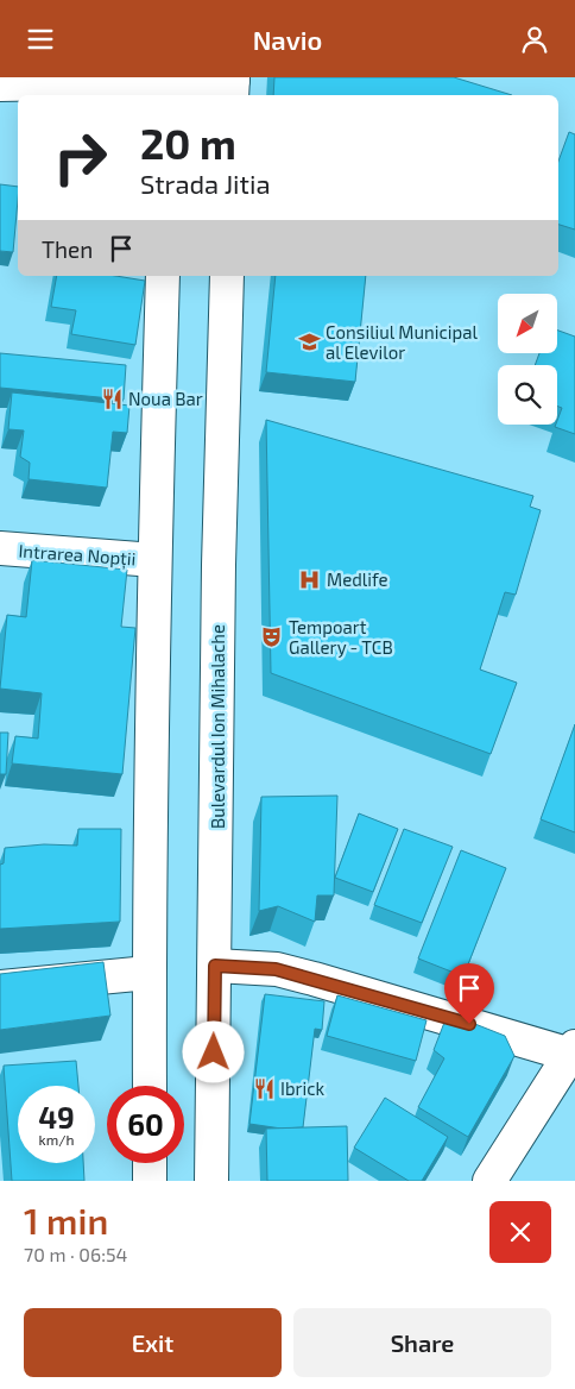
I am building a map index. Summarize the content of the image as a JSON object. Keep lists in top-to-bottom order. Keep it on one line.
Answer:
{"streets":{"main road":["Intrarea Nopții","Bulevardul Ion Mihalache"]},"places":{"school or university":["Consiliul Municipal al Elevilor"],"restaurant":["Noua Bar","Ibrick"],"hospital":["Medlife"],"theatre":["Tempoart Gallery - TCB"]},"north":"bottom left","page":{"header":"Navio","turn":["20 m","Strada Jitia"],"then":"Then","speed":"49 km/h","limit":"60","heading":["1 min","70 m · 06:54"],"buttons":["Exit","Share"]}}
